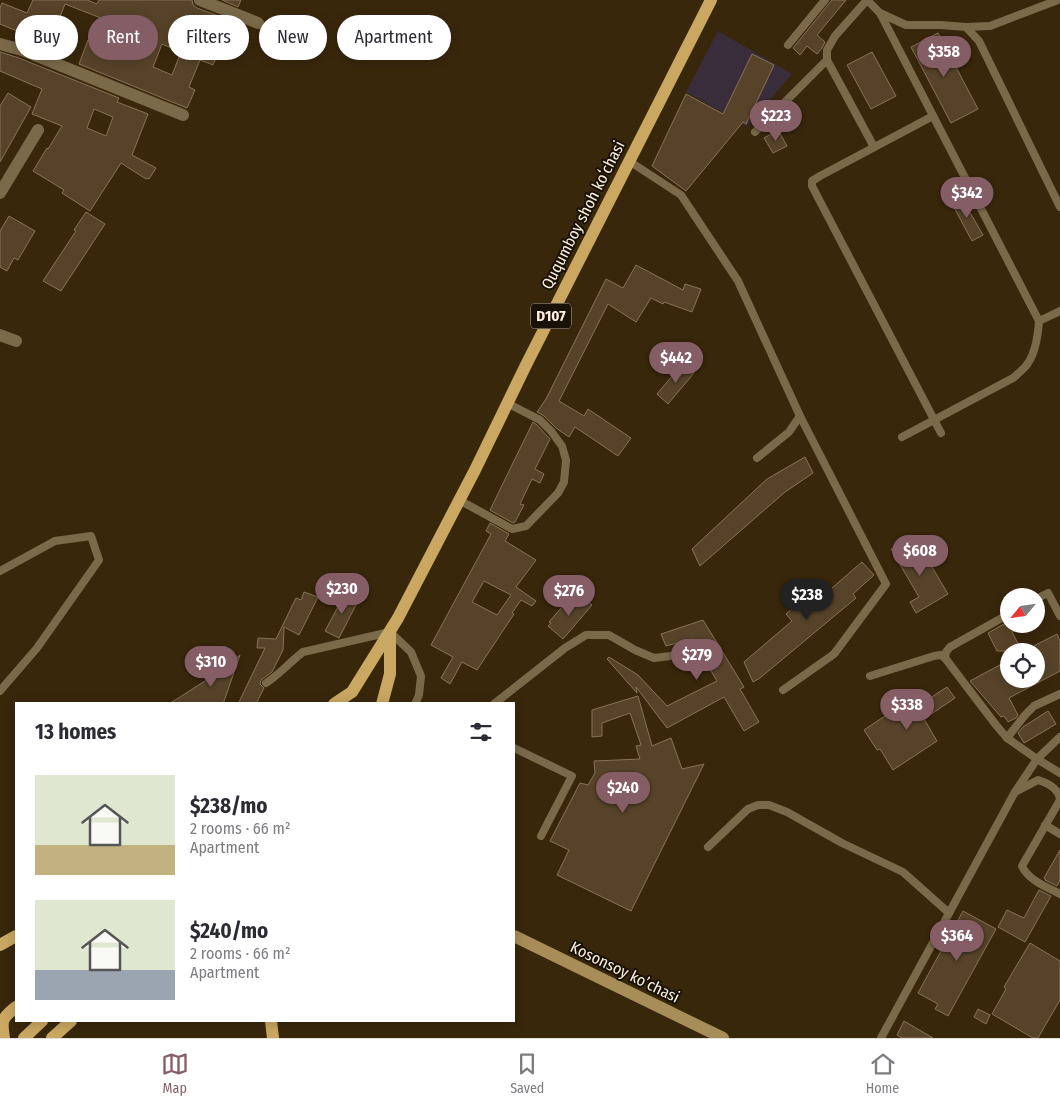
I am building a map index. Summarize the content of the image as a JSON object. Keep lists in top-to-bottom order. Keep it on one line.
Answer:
{"streets":{"main road":["Ququmboy shoh koʻchasi","D107","Kosonsoy ko’chasi"]},"crossings":[["Ququmboy shoh koʻchasi","D107"]],"north":"bottom left","page":{"chip":["Buy","Rent","Filters","New","Apartment"],"price":["$358","$223","$342","$442","$608","$230","$276","$238","$279","$310","$338","$240","$364"],"heading":"13 homes","list":[{"name":"$238/mo","note":"2 rooms · 66 m² · Apartment"},{"name":"$240/mo","note":"2 rooms · 66 m² · Apartment"}],"tabs":["Map","Saved","Home"]}}
